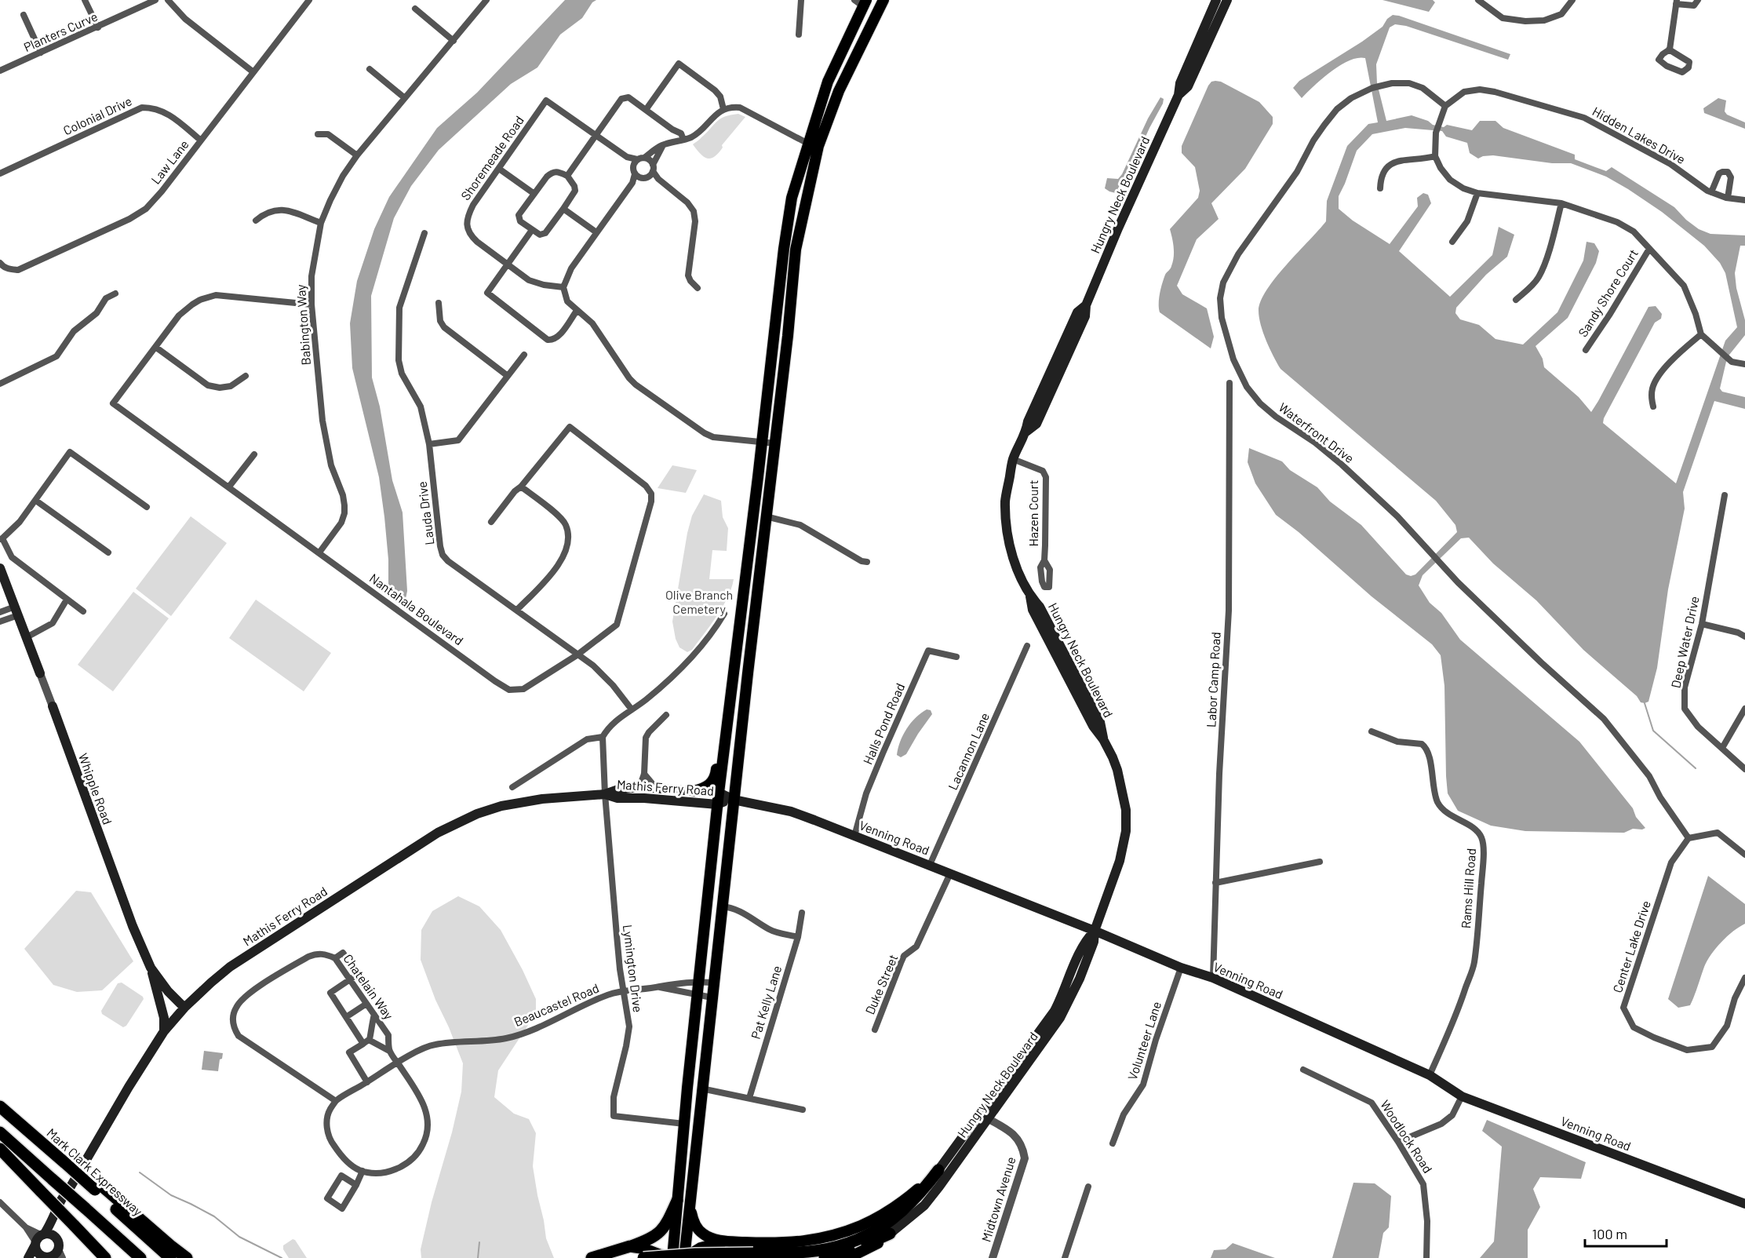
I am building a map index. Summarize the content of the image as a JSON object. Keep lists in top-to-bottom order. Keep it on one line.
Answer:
{"streets":{"highway":["Mark Clark Expressway"],"main road":["Hungry Neck Boulevard","Mathis Ferry Road","Whipple Road","Venning Road"],"street":["Planters Curve","Colonial Drive","Hidden Lakes Drive","Shoremeade Road","Law Lane","Sandy Shore Court","Babington Way","Waterfront Drive","Lauda Drive","Hazen Court","Nantahala Boulevard","Deep Water Drive","Labor Camp Road","Halls Pond Road","Lacannon Lane","Rams Hill Road","Center Lake Drive","Lymington Drive","Duke Street","Chatelain Way","Pat Kelly Lane","Beaucastel Road","Volunteer Lane","Woodlock Road","Midtown Avenue"]},"crossings":[["Colonial Drive","Law Lane"],["Hidden Lakes Drive","Waterfront Drive"],["Hungry Neck Boulevard","Hazen Court"],["Hungry Neck Boulevard","Venning Road"],["Hungry Neck Boulevard","Midtown Avenue"],["Babington Way","Nantahala Boulevard"],["Waterfront Drive","Center Lake Drive"],["Lauda Drive","Nantahala Boulevard"],["Labor Camp Road","Venning Road"],["Halls Pond Road","Venning Road"],["Lacannon Lane","Venning Road"],["Mathis Ferry Road","Whipple Road"],["Mathis Ferry Road","Venning Road"],["Mathis Ferry Road","Lymington Drive"],["Venning Road","Rams Hill Road"],["Venning Road","Duke Street"],["Venning Road","Volunteer Lane"],["Lymington Drive","Beaucastel Road"],["Chatelain Way","Beaucastel Road"]],"parks":["Olive Branch Cemetery"],"scale_bar":"100 m"}
